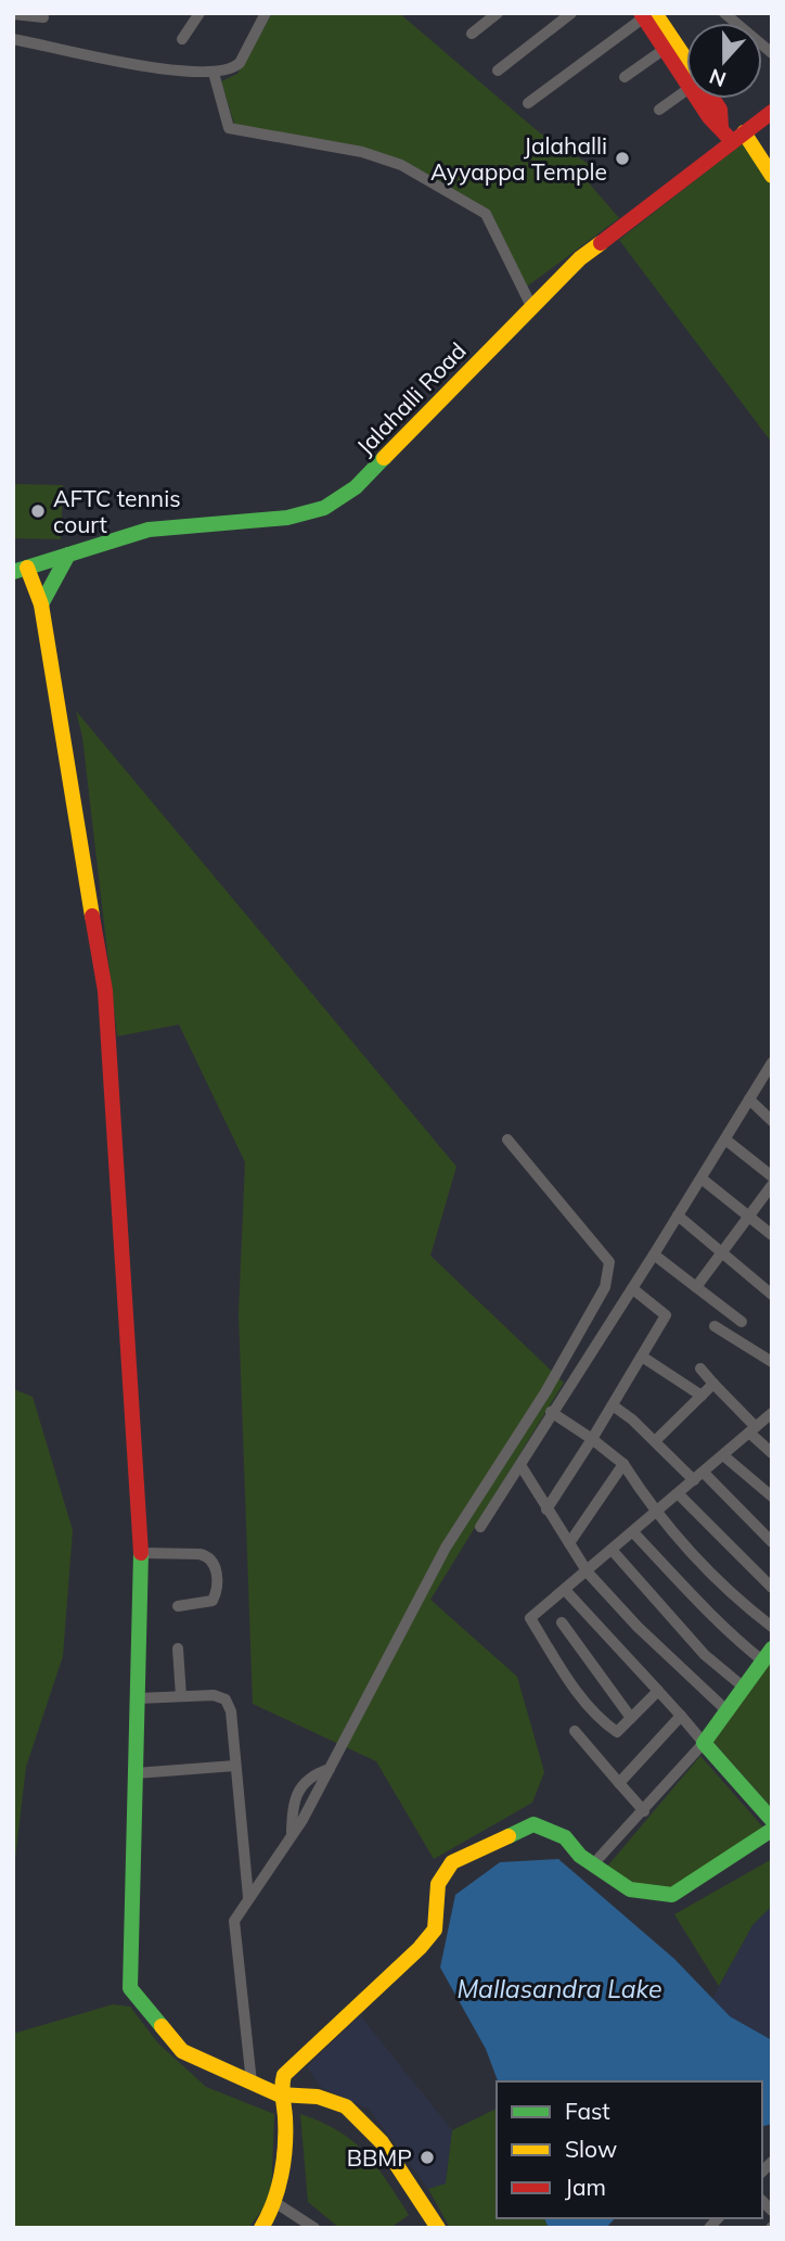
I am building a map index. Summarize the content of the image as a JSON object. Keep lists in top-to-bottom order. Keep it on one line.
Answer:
{"streets":{"street":["Jalahalli Road"]},"water":["Mallasandra Lake"],"places":["Jalahalli Ayyappa Temple","AFTC tennis court","BBMP"],"legend":["Fast","Slow","Jam"],"north":"bottom"}
